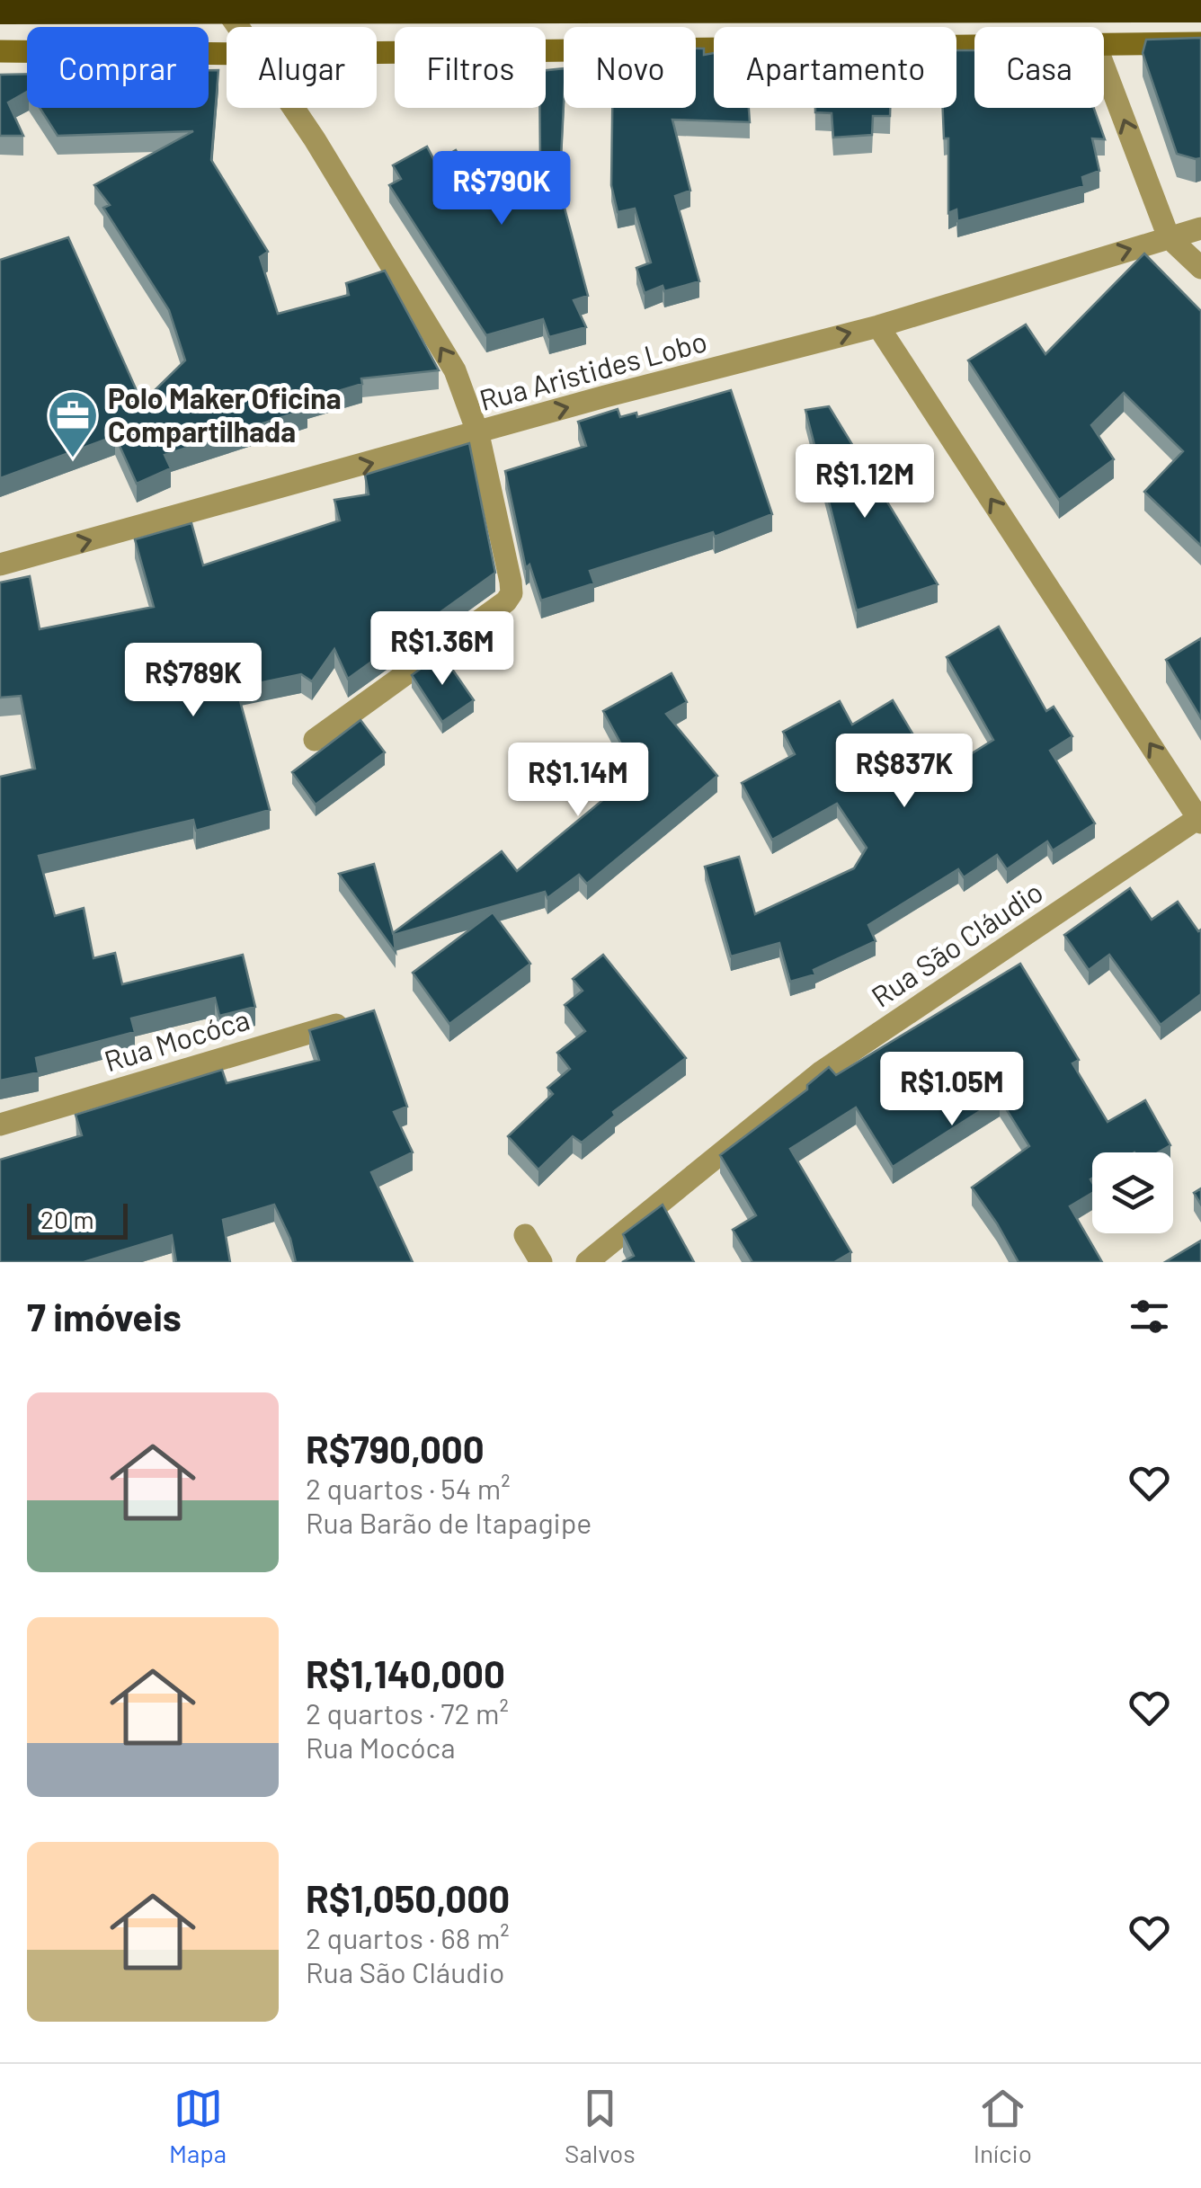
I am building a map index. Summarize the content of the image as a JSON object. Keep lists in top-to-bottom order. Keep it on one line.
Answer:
{"streets":{"street":["Rua Aristides Lobo","Rua São Cláudio","Rua Mocóca"]},"one_way":["Rua Aristides Lobo"],"places":{"office":["Polo Maker Oficina Compartilhada"]},"scale_bar":"20 m","page":{"chip":["Comprar","Alugar","Filtros","Novo","Apartamento","Casa"],"price":["R$790K","R$1.12M","R$1.36M","R$789K","R$837K","R$1.14M","R$1.05M"],"scale":"20 m","heading":"7 imóveis","list":[{"name":"R$790,000","note":"2 quartos · 54 m² · Rua Barão de Itapagipe"},{"name":"R$1,140,000","note":"2 quartos · 72 m² · Rua Mocóca"},{"name":"R$1,050,000","note":"2 quartos · 68 m² · Rua São Cláudio"}],"tabs":["Mapa","Salvos","Início"]}}
